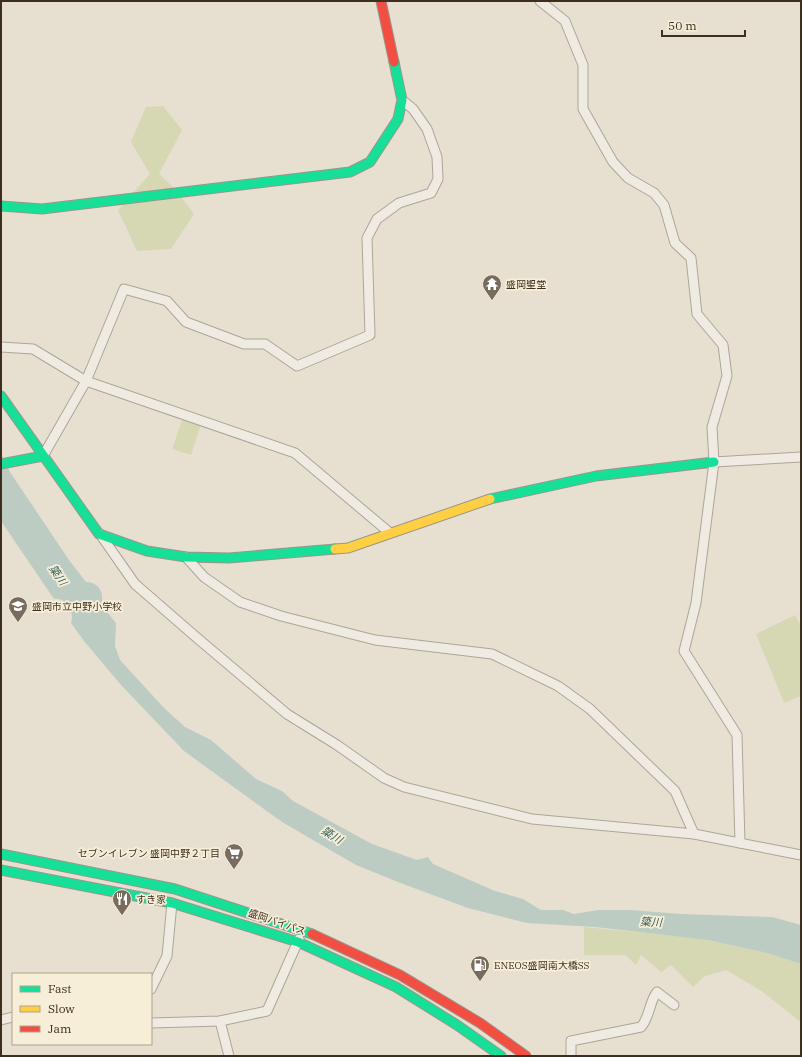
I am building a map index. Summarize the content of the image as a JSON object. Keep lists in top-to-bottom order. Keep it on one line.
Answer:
{"streets":{"main road":["盛岡バイパス"]},"water":["簗川"],"places":{"temple":["盛岡聖堂"],"school or university":["盛岡市立中野小学校"],"supermarket":["セブンイレブン 盛岡中野２丁目"],"restaurant":["すき家"],"fuel station":["ENEOS盛岡南大橋SS"]},"legend":["Fast","Slow","Jam"],"scale_bar":"50 m"}
